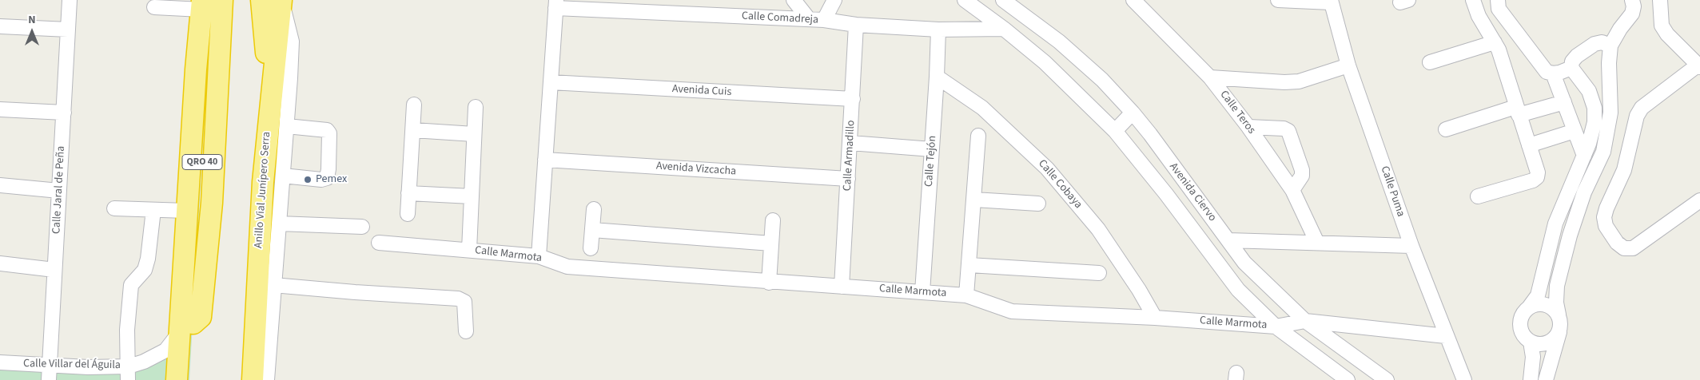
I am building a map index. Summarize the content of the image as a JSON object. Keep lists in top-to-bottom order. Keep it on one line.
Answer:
{"streets":{"highway":["QRO 40","Anillo Vial Junípero Serra"],"street":["Calle Comadreja","Avenida Cuis","Calle Teros","Calle Armadillo","Calle Tejón","Avenida Vizcacha","Calle Cobaya","Calle Jaral de Peña","Calle Puma","Avenida Ciervo","Calle Marmota","Calle Villar del Águila"]},"crossings":[["Calle Comadreja","Calle Armadillo"],["Calle Comadreja","Calle Tejón"],["Calle Comadreja","Avenida Ciervo"],["Avenida Cuis","Calle Armadillo"],["Calle Armadillo","Avenida Vizcacha"],["Calle Armadillo","Calle Marmota"],["Calle Tejón","Calle Cobaya"],["Calle Tejón","Calle Marmota"],["QRO 40","Calle Villar del Águila"],["Calle Cobaya","Calle Marmota"],["Calle Jaral de Peña","Calle Villar del Águila"],["Calle Puma","Calle Marmota"],["Avenida Ciervo","Calle Marmota"]],"places":["Pemex"],"north":"top"}
